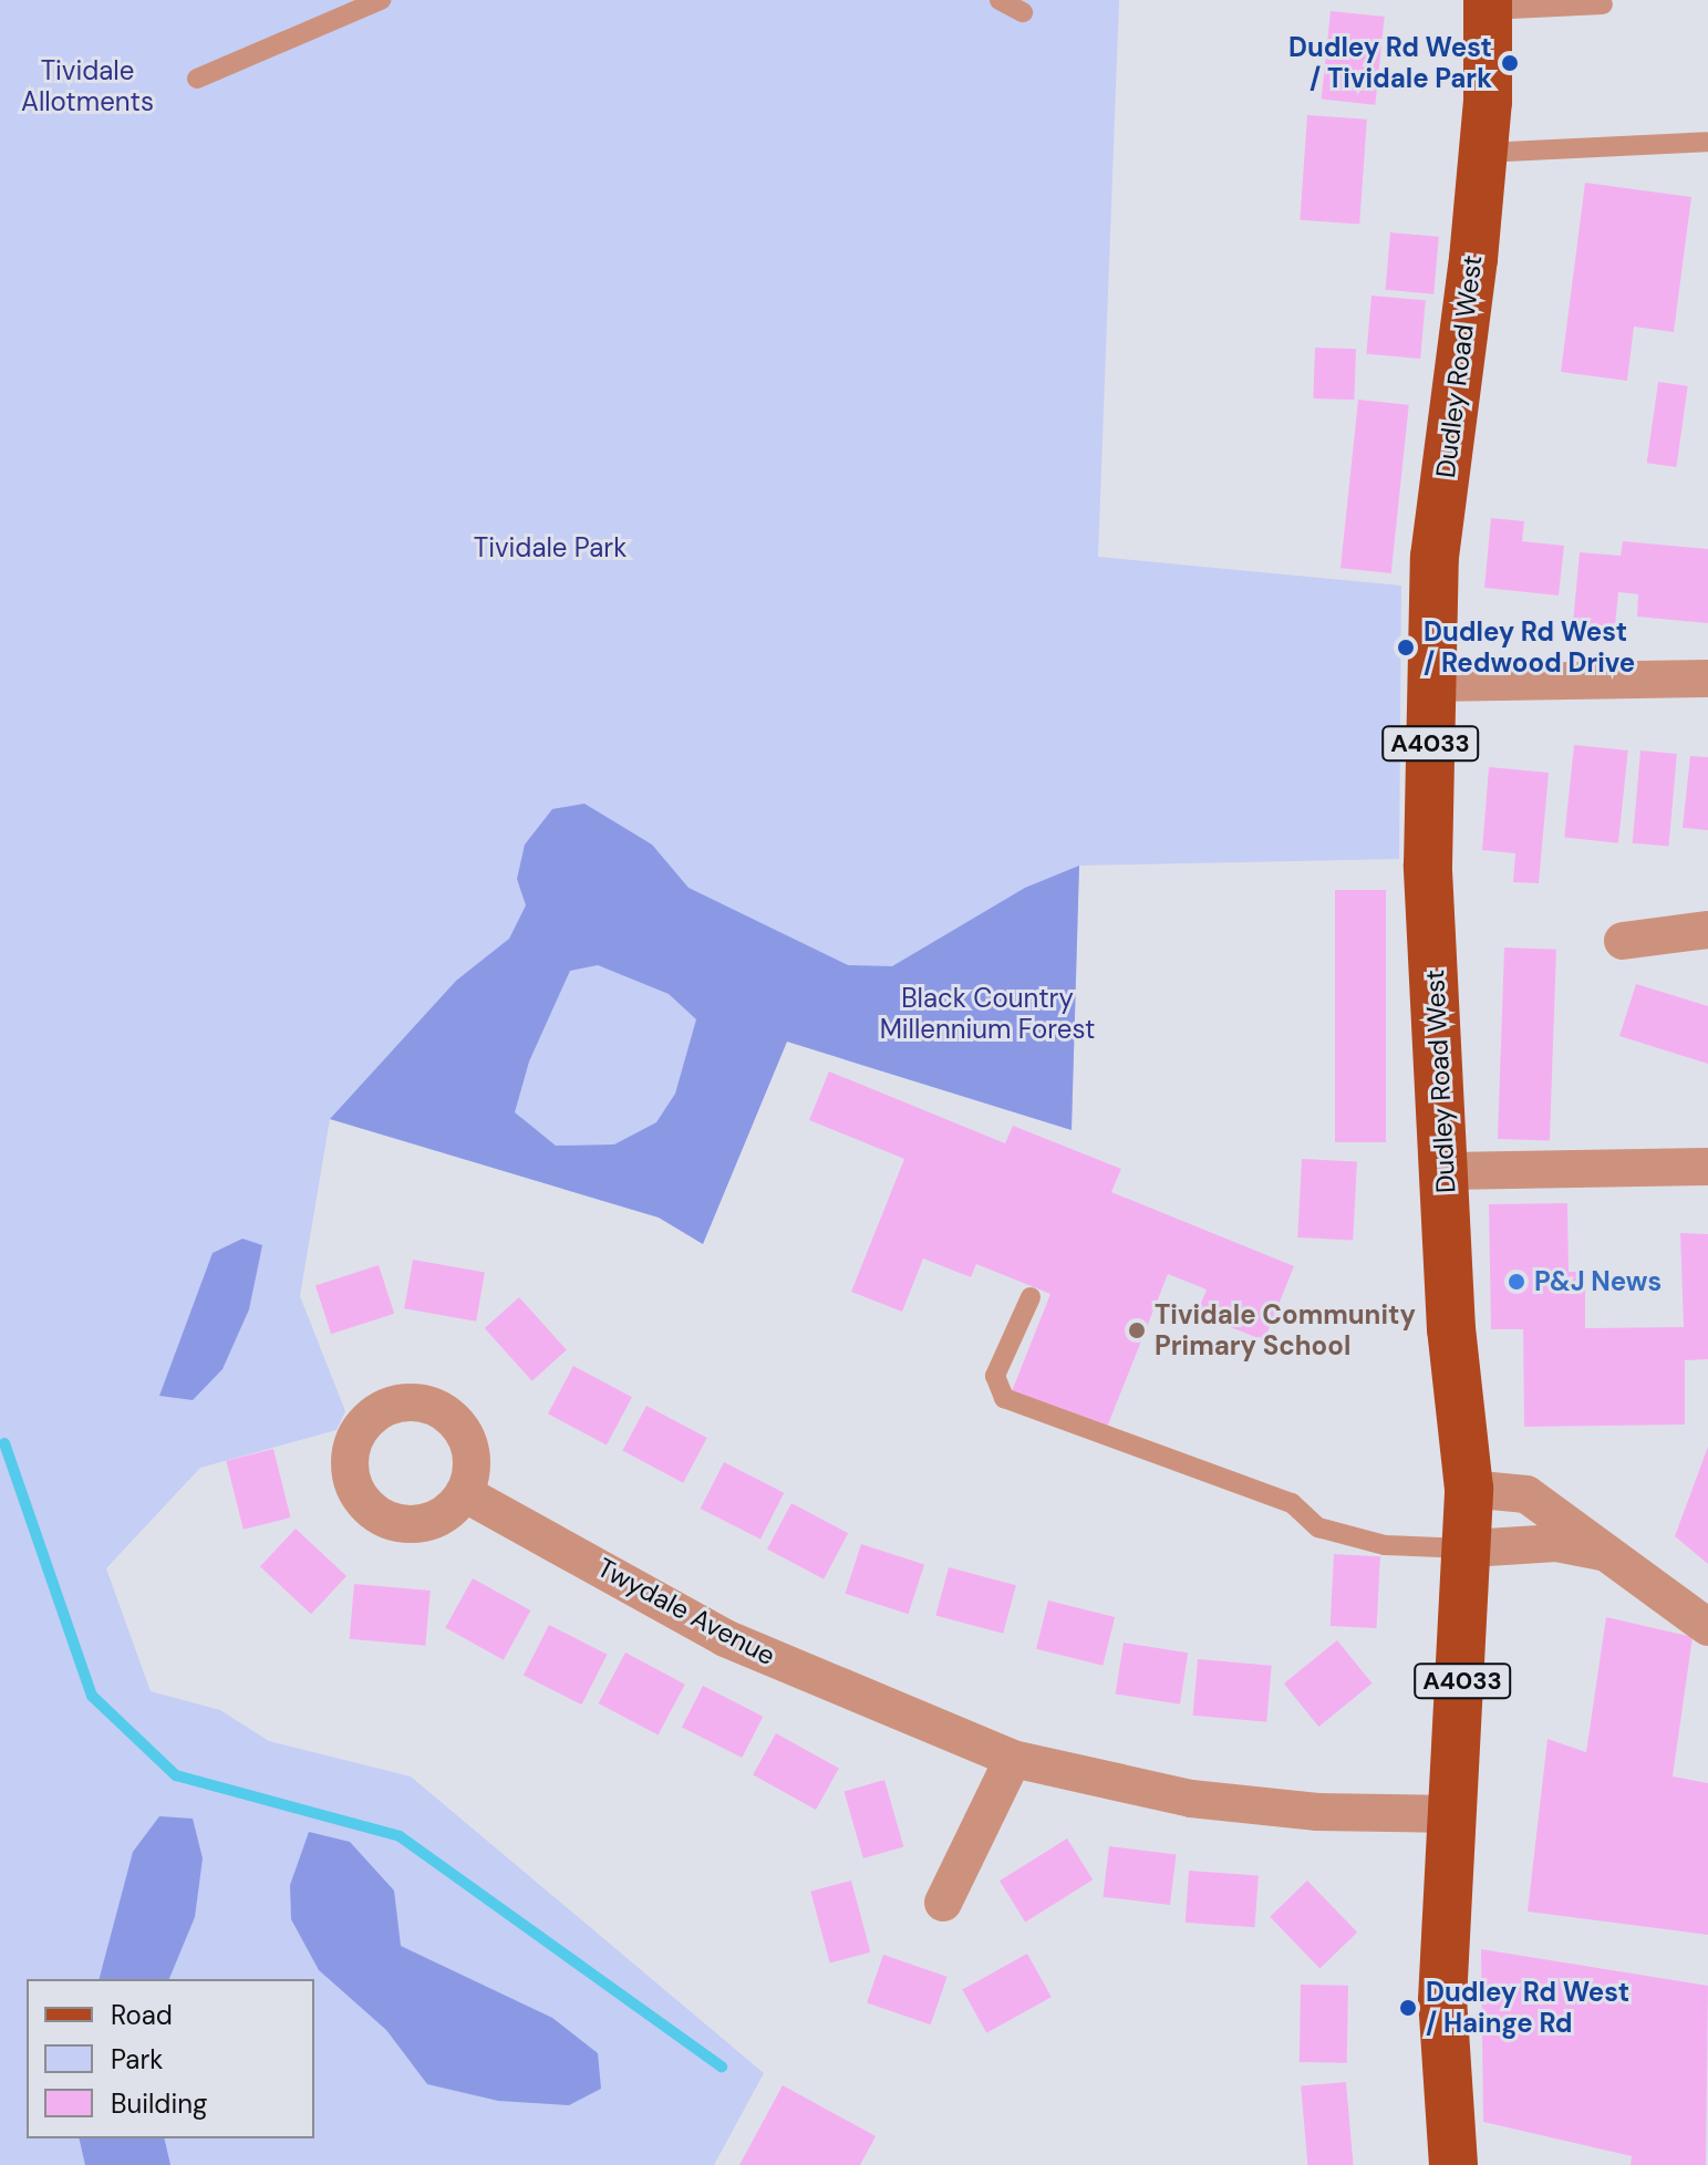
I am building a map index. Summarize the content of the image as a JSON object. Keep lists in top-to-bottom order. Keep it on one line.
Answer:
{"streets":{"main road":["Dudley Road West","A4033"],"street":["Twydale Avenue"]},"crossings":[["Dudley Road West","Twydale Avenue"]],"parks":["Tividale Allotments","Tividale Park","Black Country Millennium Forest"],"places":["Dudley Rd West / Tividale Park","Dudley Rd West / Redwood Drive","P&J News","Tividale Community Primary School","Dudley Rd West / Hainge Rd"],"legend":["Road","Park","Building"]}
